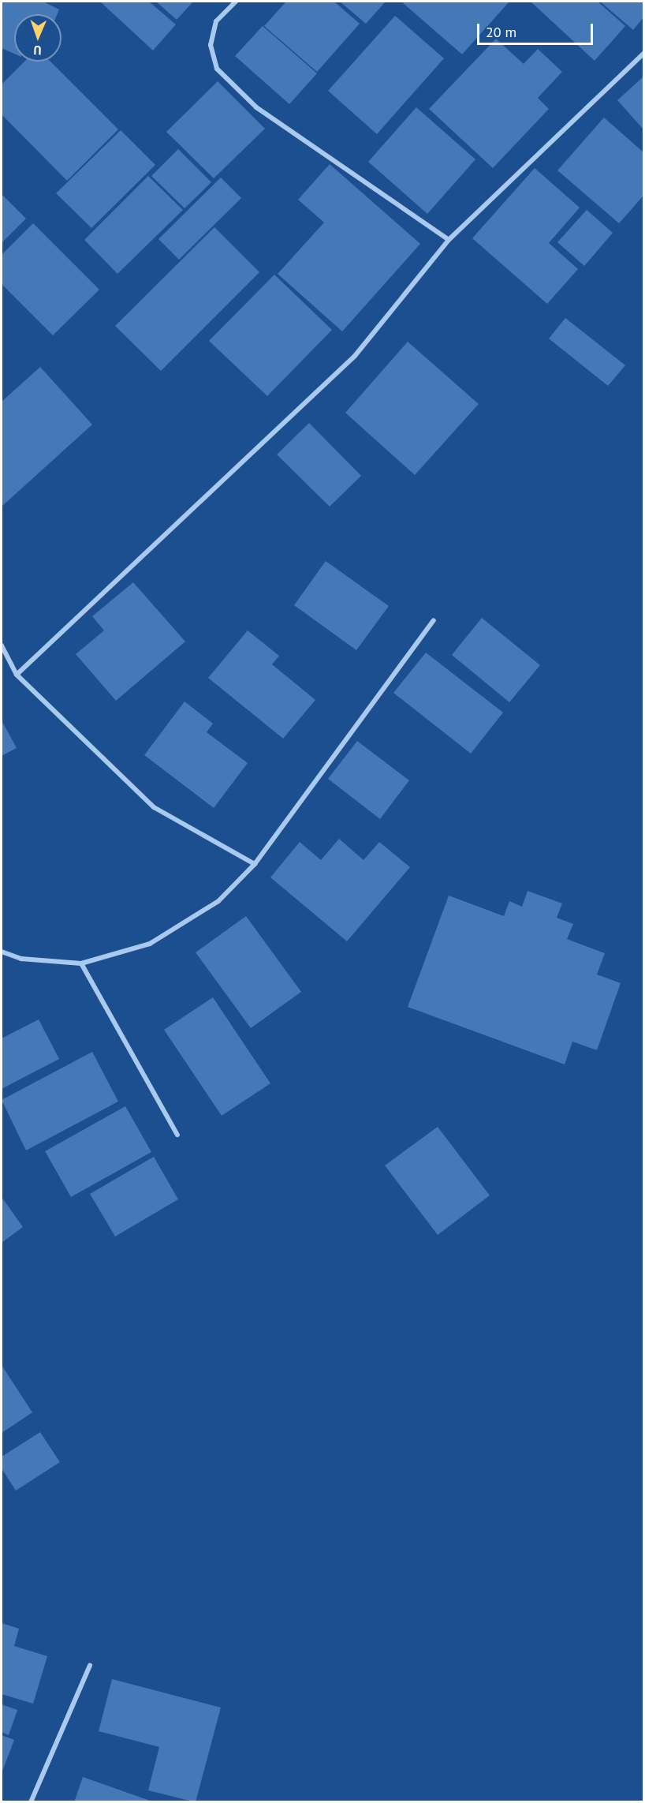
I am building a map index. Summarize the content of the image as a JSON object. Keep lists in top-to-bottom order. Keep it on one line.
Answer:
{"scale_bar":"20 m","north":"bottom"}
